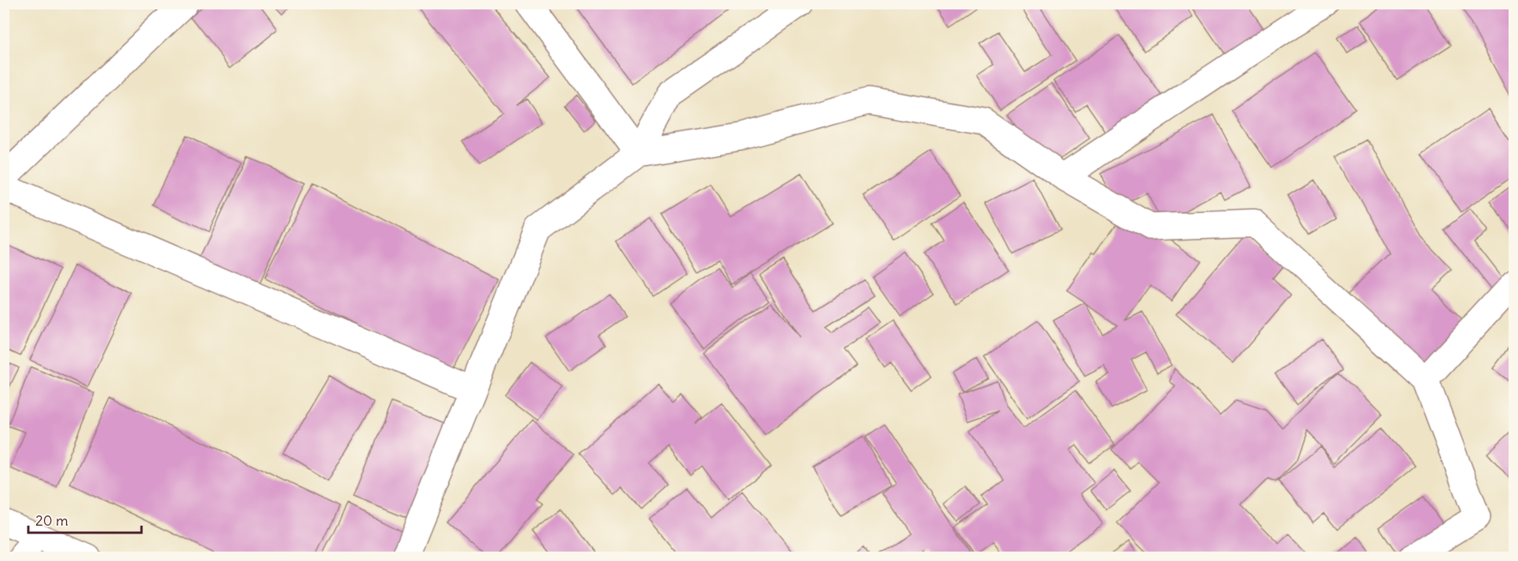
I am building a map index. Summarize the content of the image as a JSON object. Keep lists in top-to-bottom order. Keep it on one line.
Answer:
{"scale_bar":"20 m"}
